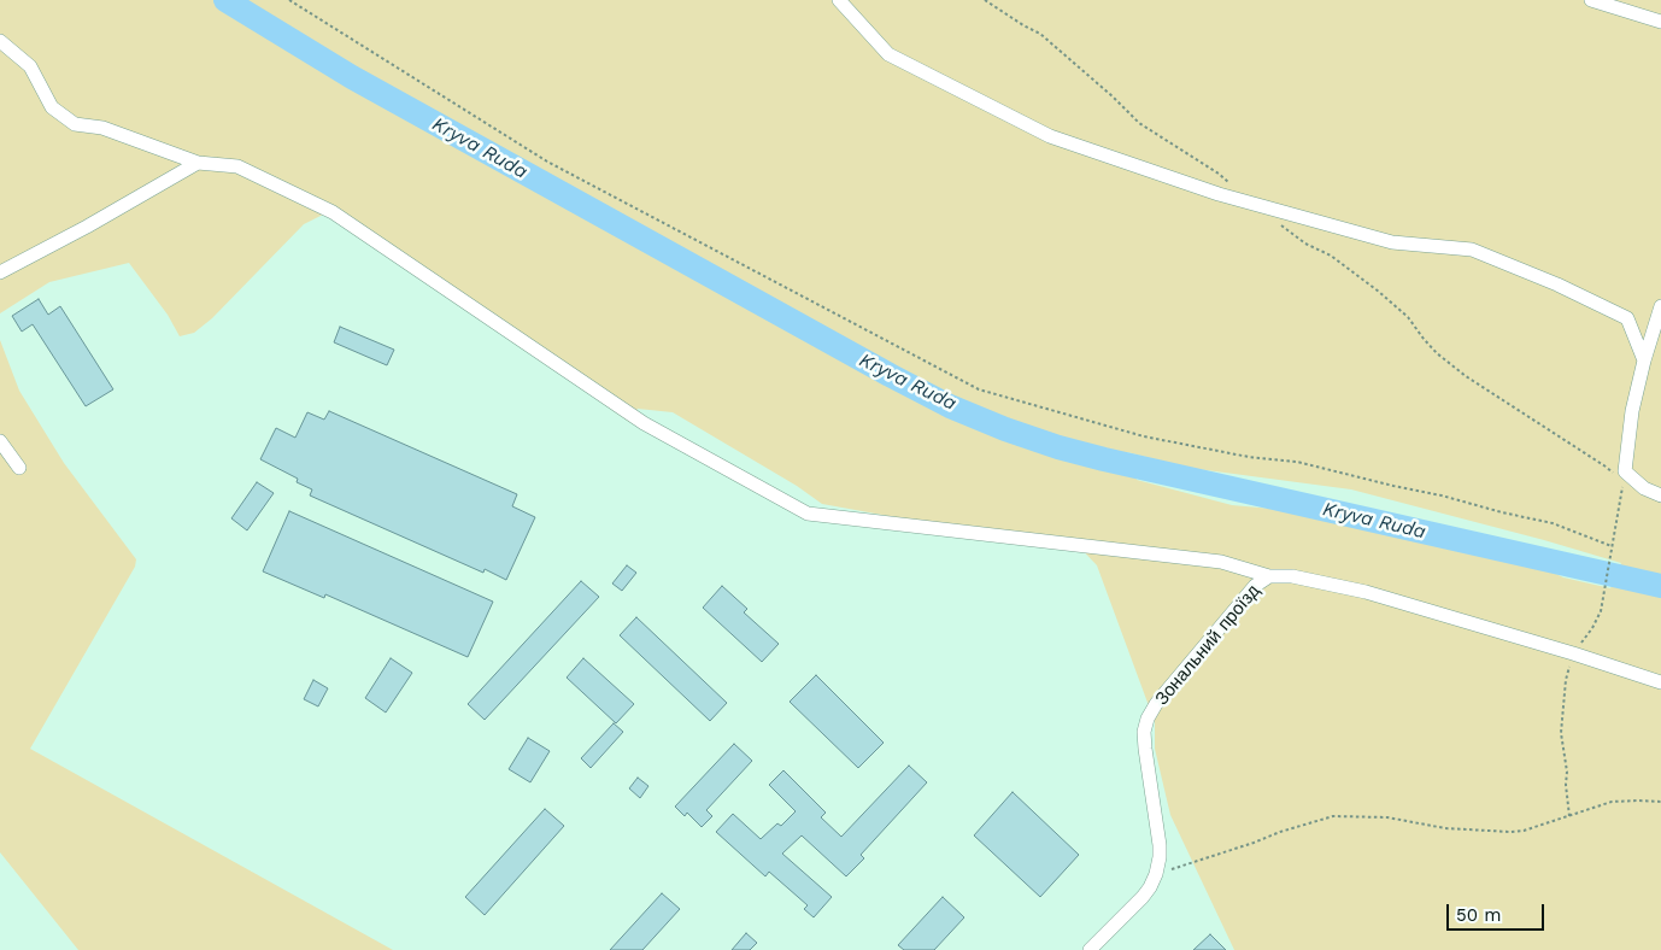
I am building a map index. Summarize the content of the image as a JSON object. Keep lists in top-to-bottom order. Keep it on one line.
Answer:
{"streets":{"street":["Зональний проїзд"]},"water":["Kryva Ruda"],"scale_bar":"50 m"}
